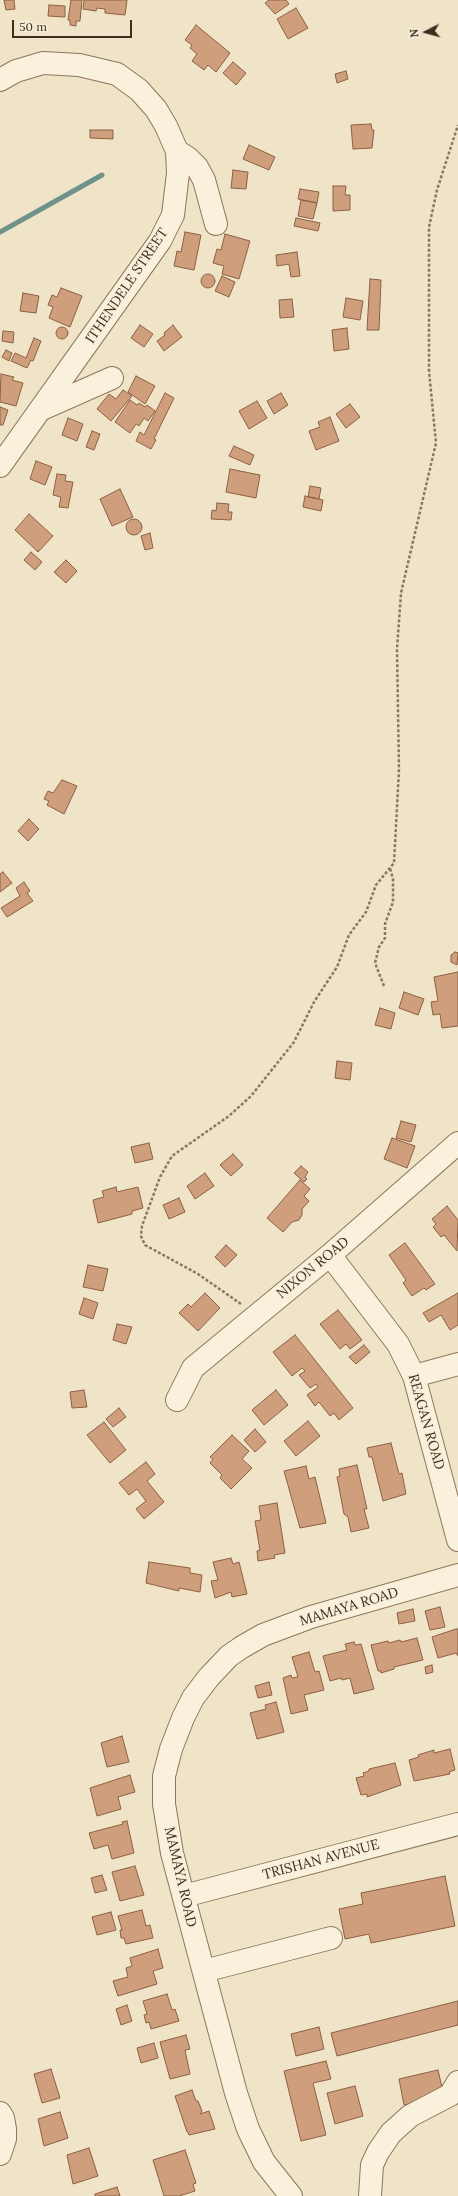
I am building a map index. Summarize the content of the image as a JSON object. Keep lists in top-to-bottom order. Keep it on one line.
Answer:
{"streets":{"street":["ITHENDELE STREET","NIXON ROAD","REAGAN ROAD","MAMAYA ROAD","TRISHAN AVENUE"]},"crossings":[["NIXON ROAD","REAGAN ROAD"],["MAMAYA ROAD","TRISHAN AVENUE"]],"scale_bar":"50 m","north":"left"}
